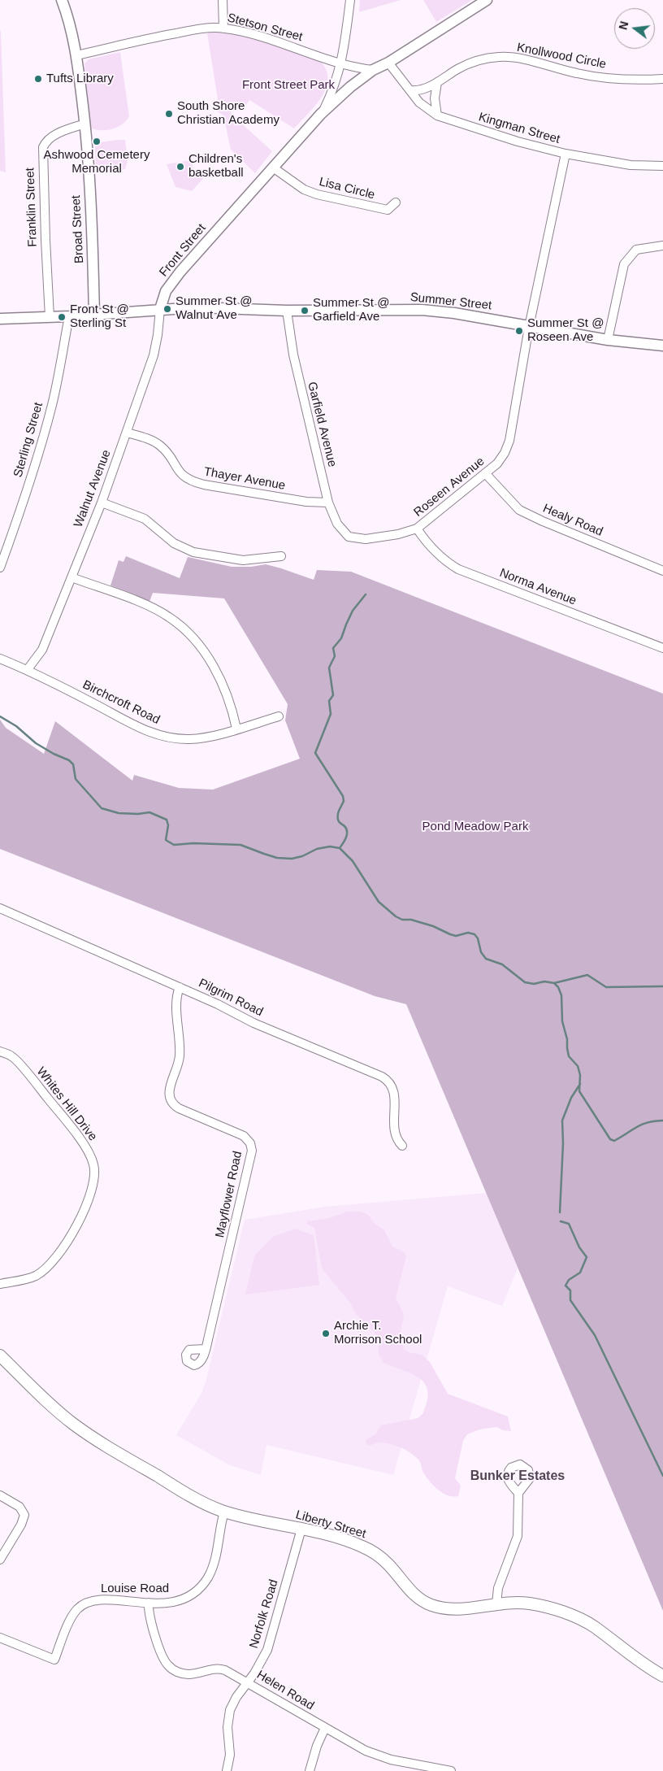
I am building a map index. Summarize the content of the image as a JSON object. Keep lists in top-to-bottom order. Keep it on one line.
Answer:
{"streets":{"main road":["Liberty Street"],"street":["Stetson Street","Knollwood Circle","Kingman Street","Lisa Circle","Franklin Street","Broad Street","Front Street","Summer Street","Garfield Avenue","Sterling Street","Thayer Avenue","Roseen Avenue","Walnut Avenue","Healy Road","Norma Avenue","Birchcroft Road","Pilgrim Road","Whites Hill Drive","Mayflower Road","Louise Road","Norfolk Road","Helen Road"]},"crossings":[["Stetson Street","Broad Street"],["Stetson Street","Front Street"],["Knollwood Circle","Kingman Street"],["Kingman Street","Front Street"],["Kingman Street","Summer Street"],["Kingman Street","Roseen Avenue"],["Lisa Circle","Front Street"],["Franklin Street","Broad Street"],["Front Street","Summer Street"],["Front Street","Walnut Avenue"],["Summer Street","Garfield Avenue"],["Summer Street","Roseen Avenue"],["Summer Street","Walnut Avenue"],["Garfield Avenue","Thayer Avenue"],["Garfield Avenue","Roseen Avenue"],["Thayer Avenue","Walnut Avenue"],["Roseen Avenue","Healy Road"],["Roseen Avenue","Norma Avenue"],["Walnut Avenue","Birchcroft Road"],["Pilgrim Road","Mayflower Road"],["Liberty Street","Louise Road"],["Liberty Street","Norfolk Road"],["Louise Road","Helen Road"],["Norfolk Road","Helen Road"]],"districts":["Bunker Estates"],"parks":["Front Street Park","Pond Meadow Park"],"places":["Tufts Library","South Shore Christian Academy","Ashwood Cemetery Memorial","Children's basketball","Summer St @ Walnut Ave","Summer St @ Garfield Ave","Front St @ Sterling St","Summer St @ Roseen Ave","Archie T. Morrison School"],"north":"left"}
